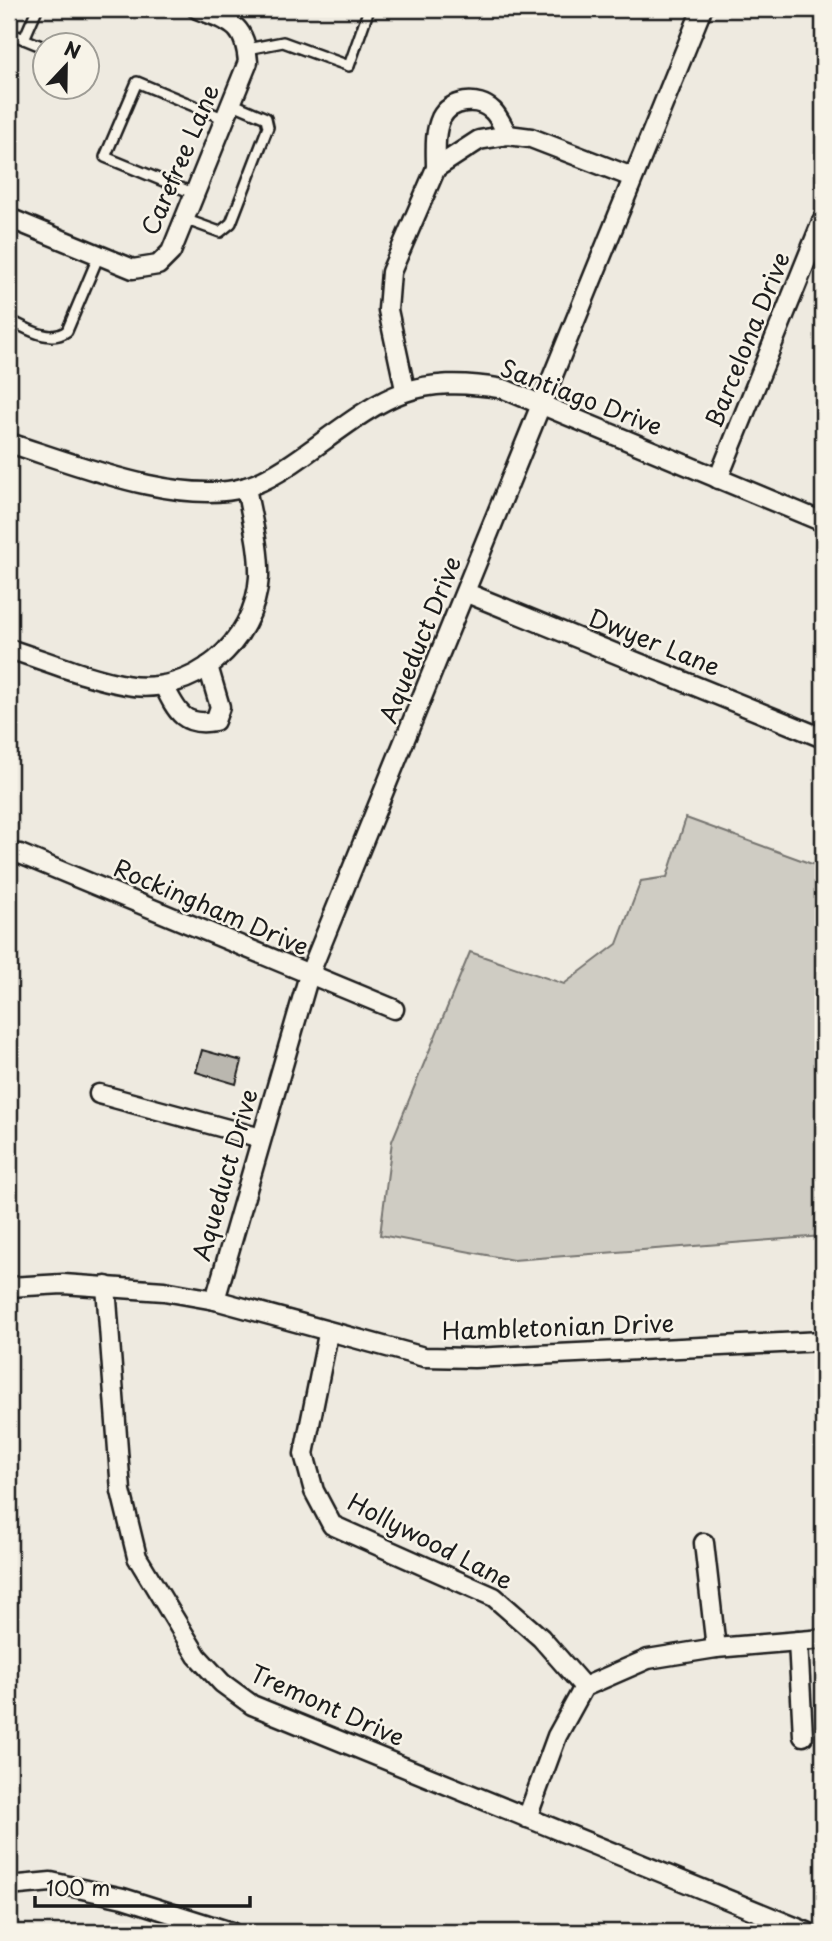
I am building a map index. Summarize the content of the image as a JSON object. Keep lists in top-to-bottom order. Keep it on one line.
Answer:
{"streets":{"street":["Carefree Lane","Barcelona Drive","Santiago Drive","Aqueduct Drive","Dwyer Lane","Rockingham Drive","Hambletonian Drive","Hollywood Lane","Tremont Drive"]},"crossings":[["Barcelona Drive","Santiago Drive"],["Santiago Drive","Aqueduct Drive"],["Aqueduct Drive","Dwyer Lane"],["Aqueduct Drive","Rockingham Drive"],["Aqueduct Drive","Hambletonian Drive"],["Hambletonian Drive","Hollywood Lane"],["Hambletonian Drive","Tremont Drive"]],"scale_bar":"100 m","north":"top"}
